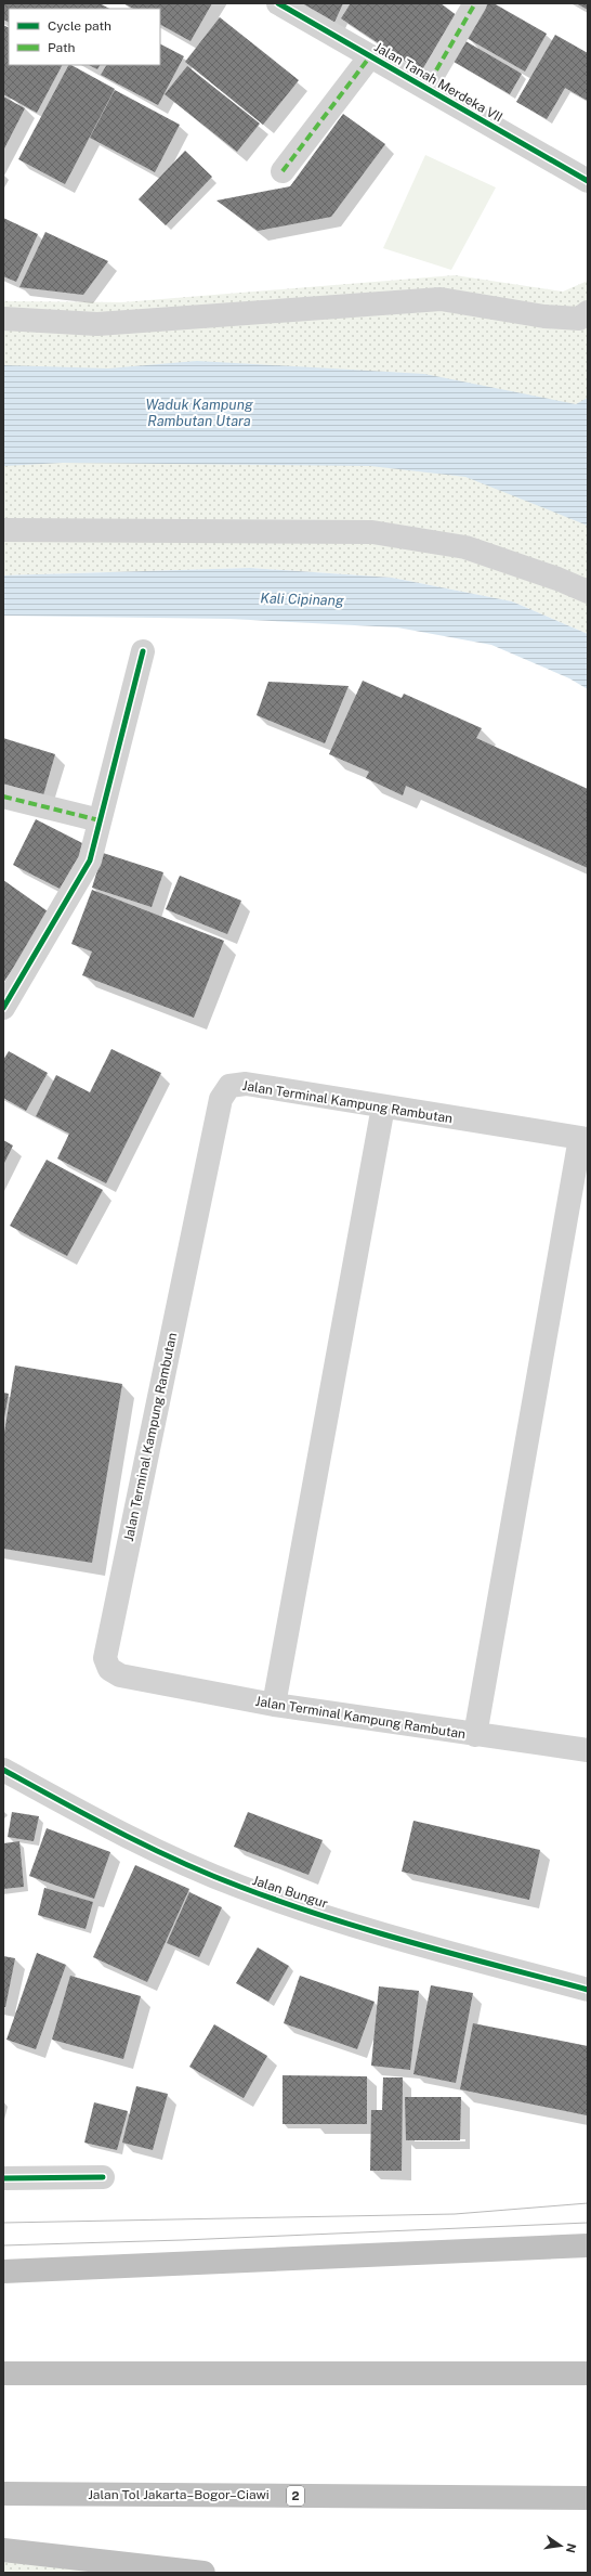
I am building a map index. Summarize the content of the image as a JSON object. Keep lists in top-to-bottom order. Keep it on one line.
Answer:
{"streets":{"highway":["Jalan Tol Jakarta–Bogor–Ciawi","2"],"street":["Jalan Tanah Merdeka VII","Jalan Terminal Kampung Rambutan","Jalan Bungur"]},"water":["Waduk Kampung Rambutan Utara","Kali Cipinang"],"legend":["Cycle path","Path"],"north":"right"}
